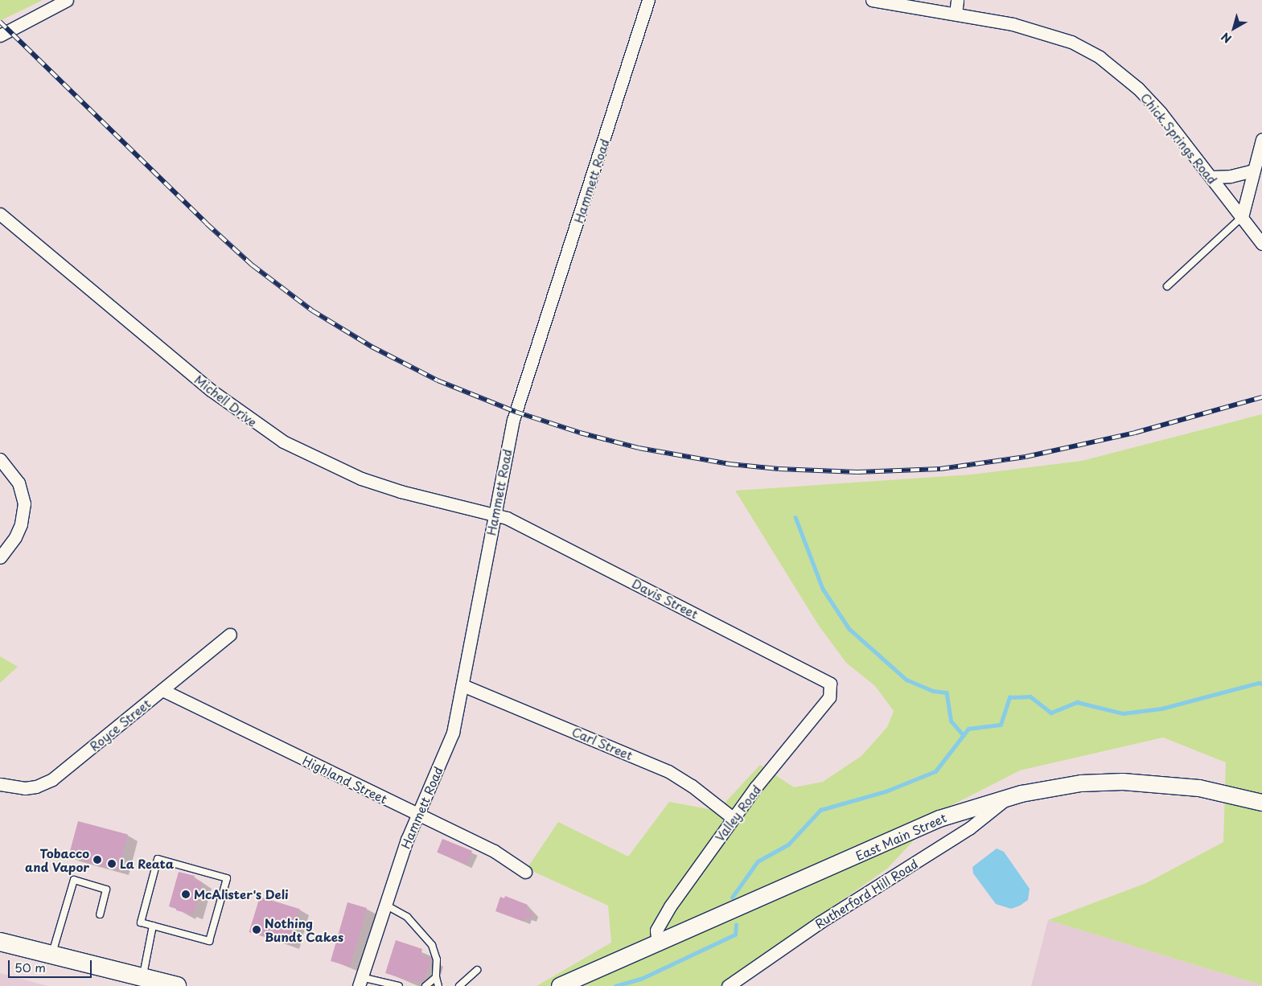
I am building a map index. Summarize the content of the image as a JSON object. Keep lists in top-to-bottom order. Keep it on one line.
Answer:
{"streets":{"street":["Chick Springs Road","Hammett Road","Michell Drive","Davis Street","Royce Street","Carl Street","Highland Street","Valley Road","East Main Street","Rutherford Hill Road"]},"crossings":[["Hammett Road","Michell Drive"],["Hammett Road","Davis Street"],["Hammett Road","Carl Street"],["Hammett Road","Highland Street"],["Michell Drive","Davis Street"],["Davis Street","Valley Road"],["Royce Street","Highland Street"],["Carl Street","Valley Road"],["Valley Road","East Main Street"],["East Main Street","Rutherford Hill Road"]],"places":["Tobacco and Vapor","La Reata","McAlister's Deli","Nothing Bundt Cakes"],"scale_bar":"50 m","north":"bottom left"}
